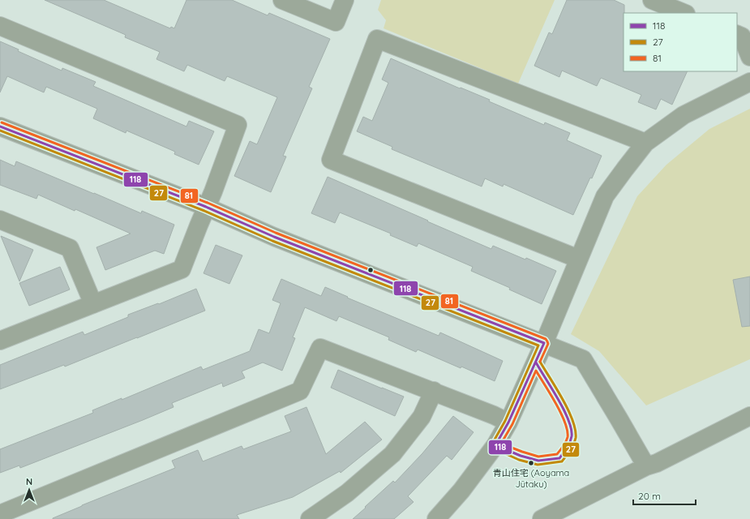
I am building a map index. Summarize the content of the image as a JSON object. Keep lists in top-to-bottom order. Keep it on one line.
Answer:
{"places":["青山住宅 (Aoyama Jūtaku)"],"lines":["transit line 81","transit line 118","transit line 27"],"legend":["118","27","81"],"scale_bar":"20 m","north":"top"}
